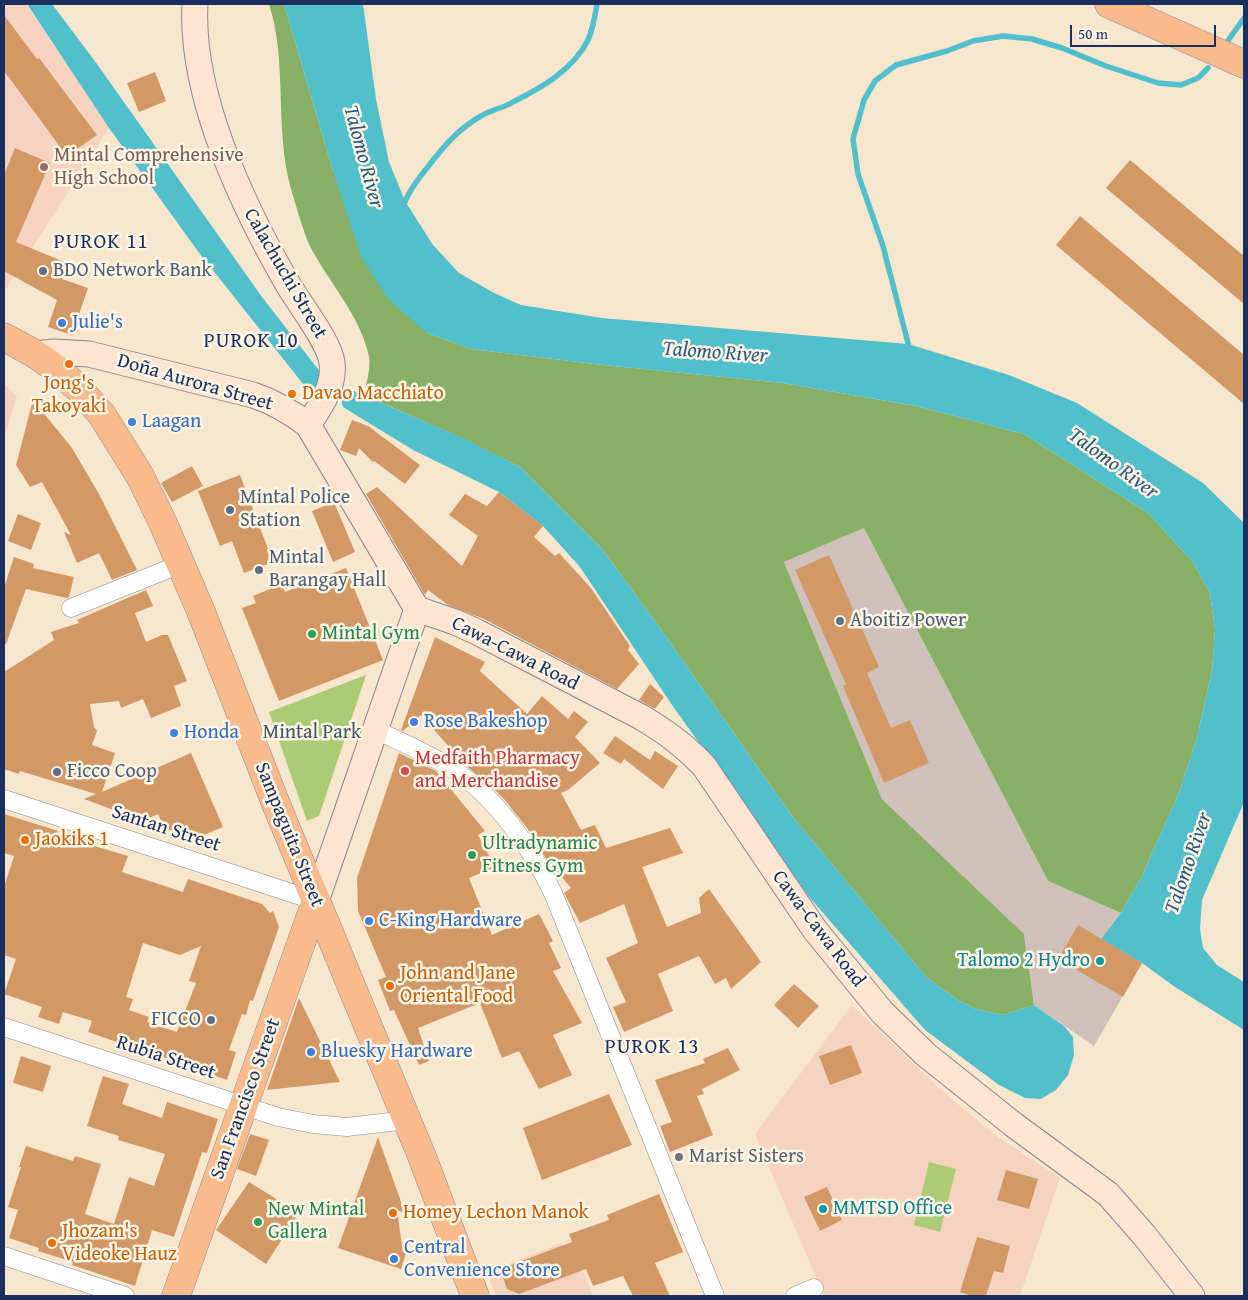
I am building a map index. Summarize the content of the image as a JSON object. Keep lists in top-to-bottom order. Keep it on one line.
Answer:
{"streets":{"main road":["Sampaguita Street","San Francisco Street"],"street":["Calachuchi Street","Doña Aurora Street","Cawa-Cawa Road","Santan Street","Rubia Street"]},"crossings":[["Calachuchi Street","Doña Aurora Street"],["Doña Aurora Street","Cawa-Cawa Road"],["Doña Aurora Street","Sampaguita Street"],["Santan Street","Sampaguita Street"],["Santan Street","San Francisco Street"],["Sampaguita Street","Rubia Street"],["Sampaguita Street","San Francisco Street"],["Rubia Street","San Francisco Street"]],"districts":["PUROK 11","PUROK 10","PUROK 13"],"water":["Talomo River"],"parks":["Mintal Park"],"places":["Mintal Comprehensive High School","BDO Network Bank","Julie's","Jong's Takoyaki","Davao Macchiato","Laagan","Mintal Police Station","Mintal Barangay Hall","Aboitiz Power","Mintal Gym","Rose Bakeshop","Honda","Medfaith Pharmacy and Merchandise","Ficco Coop","Jaokiks 1","Ultradynamic Fitness Gym","C-King Hardware","Talomo 2 Hydro","John and Jane Oriental Food","FICCO","Bluesky Hardware","Marist Sisters","MMTSD Office","Homey Lechon Manok","New Mintal Gallera","Jhozam's Videoke Hauz","Central Convenience Store"],"scale_bar":"50 m"}
